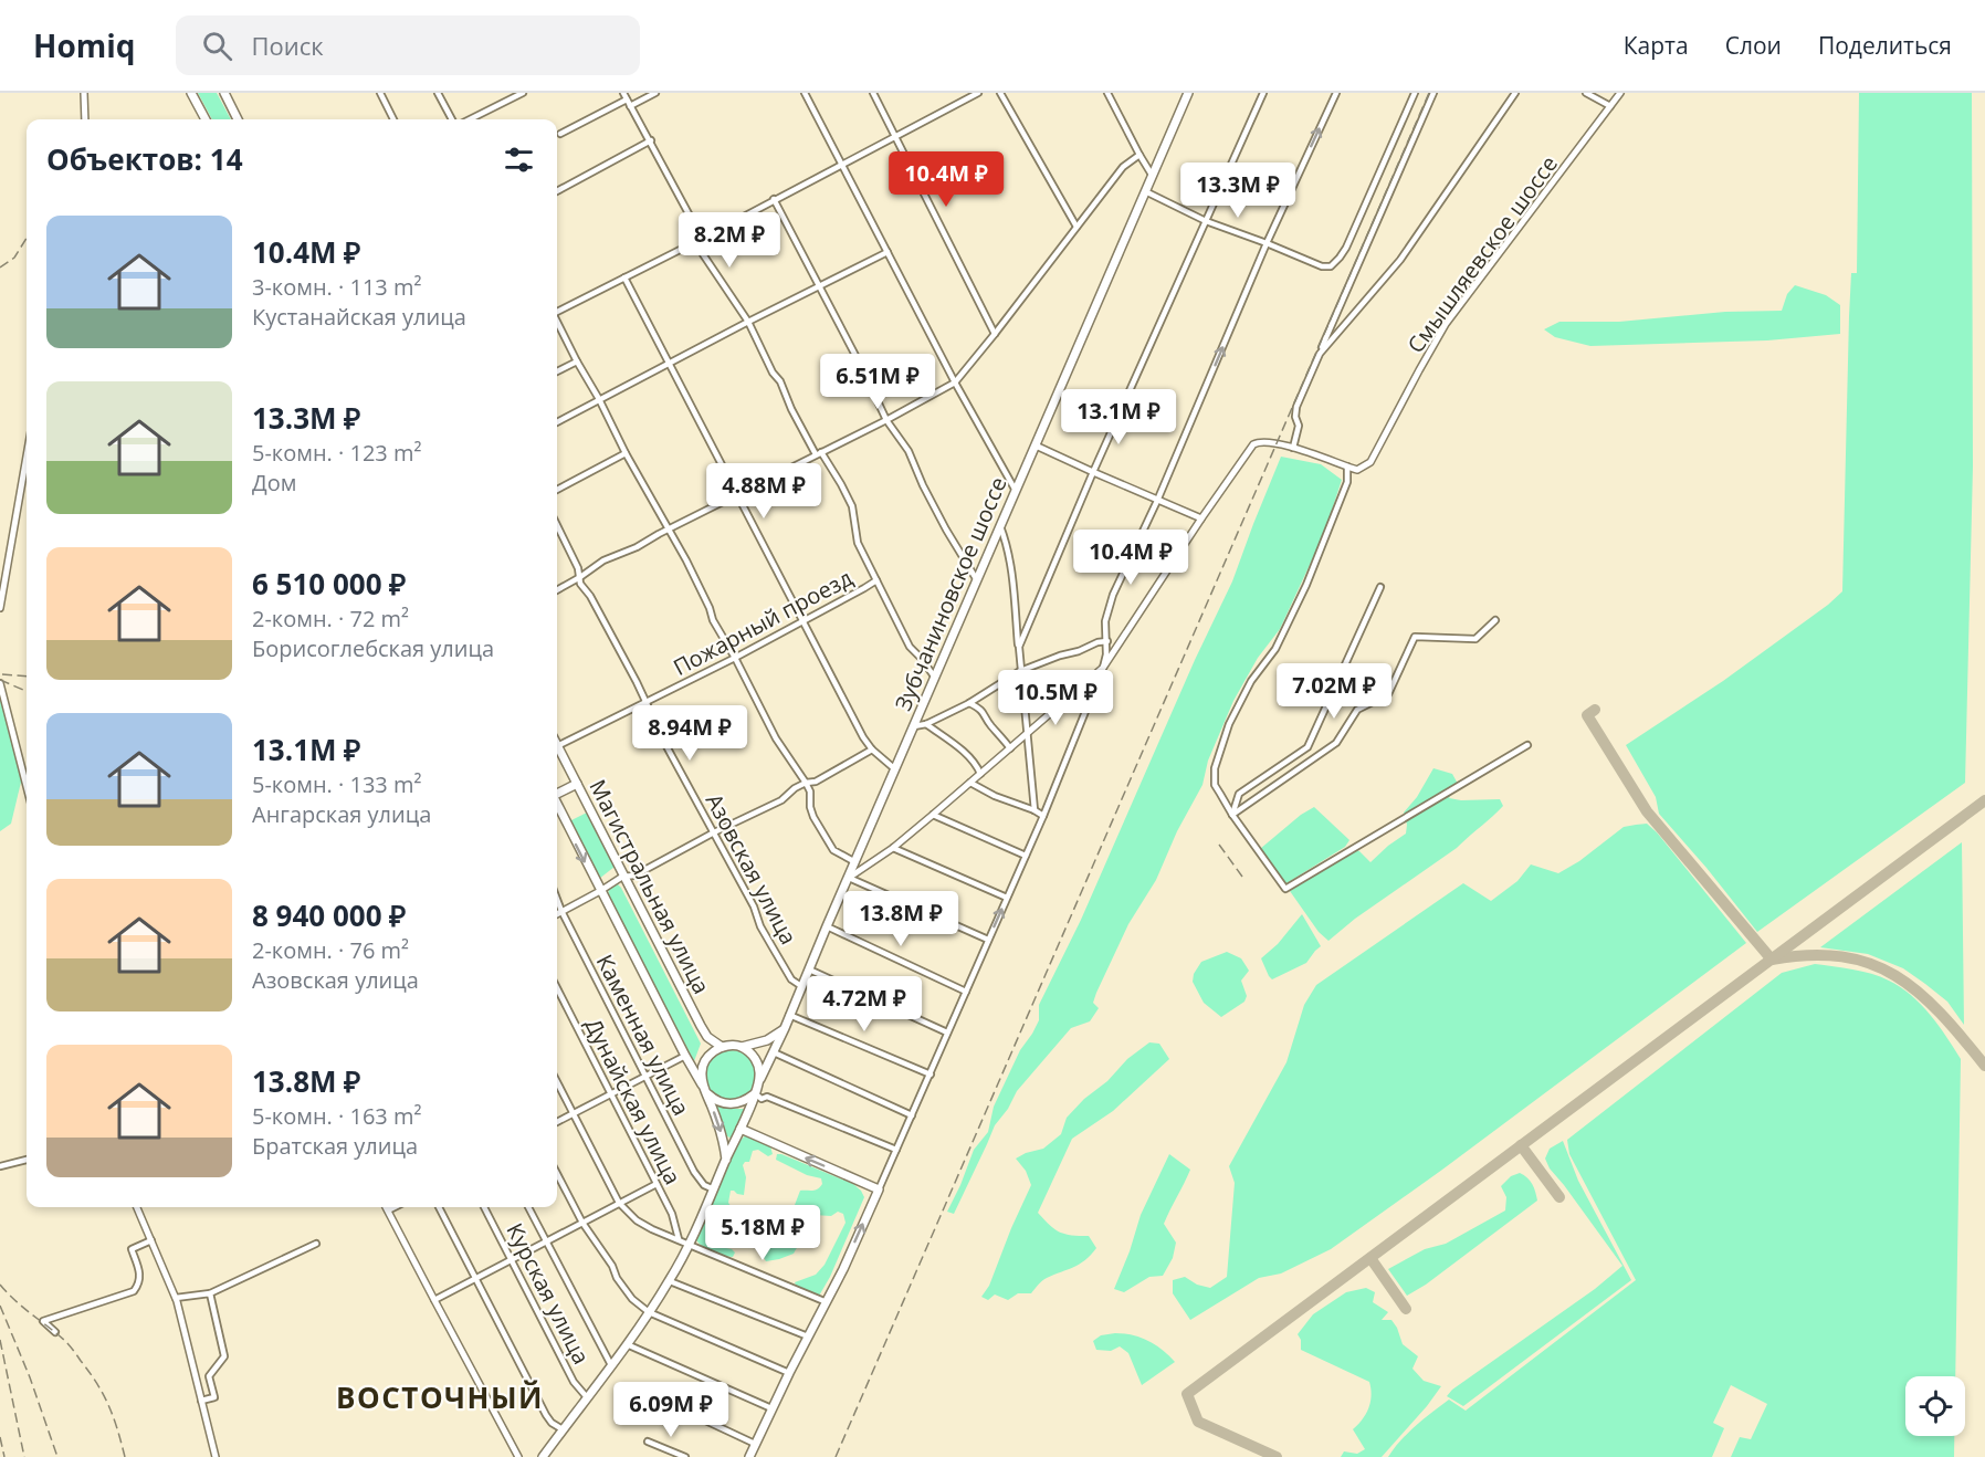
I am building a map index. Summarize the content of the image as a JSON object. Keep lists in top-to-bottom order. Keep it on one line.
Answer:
{"streets":{"main road":["Зубчаниновское шоссе","Магистральная улица"],"street":["Смышляевское шоссе","Пожарный проезд","Азовская улица","Каменная улица","Дунайская улица","Курская улица"]},"crossings":[["Зубчаниновское шоссе","Азовская улица"],["Зубчаниновское шоссе","Магистральная улица"],["Пожарный проезд","Азовская улица"],["Пожарный проезд","Магистральная улица"]],"districts":["ВОСТОЧНЫЙ"],"page":{"header":"Homiq","search":"Поиск","nav":["Карта","Слои","Поделиться"],"heading":"Объектов: 14","price":["10.4M ₽","13.3M ₽","8.2M ₽","6.51M ₽","13.1M ₽","4.88M ₽","10.4M ₽","7.02M ₽","10.5M ₽","8.94M ₽","13.8M ₽","4.72M ₽","5.18M ₽","6.09M ₽"],"list":[{"name":"10.4M ₽","note":"3-комн. · 113 m² · Кустанайская улица"},{"name":"13.3M ₽","note":"5-комн. · 123 m² · Дом"},{"name":"6 510 000 ₽","note":"2-комн. · 72 m² · Борисоглебская улица"},{"name":"13.1M ₽","note":"5-комн. · 133 m² · Ангарская улица"},{"name":"8 940 000 ₽","note":"2-комн. · 76 m² · Азовская улица"},{"name":"13.8M ₽","note":"5-комн. · 163 m² · Братская улица"}]}}
